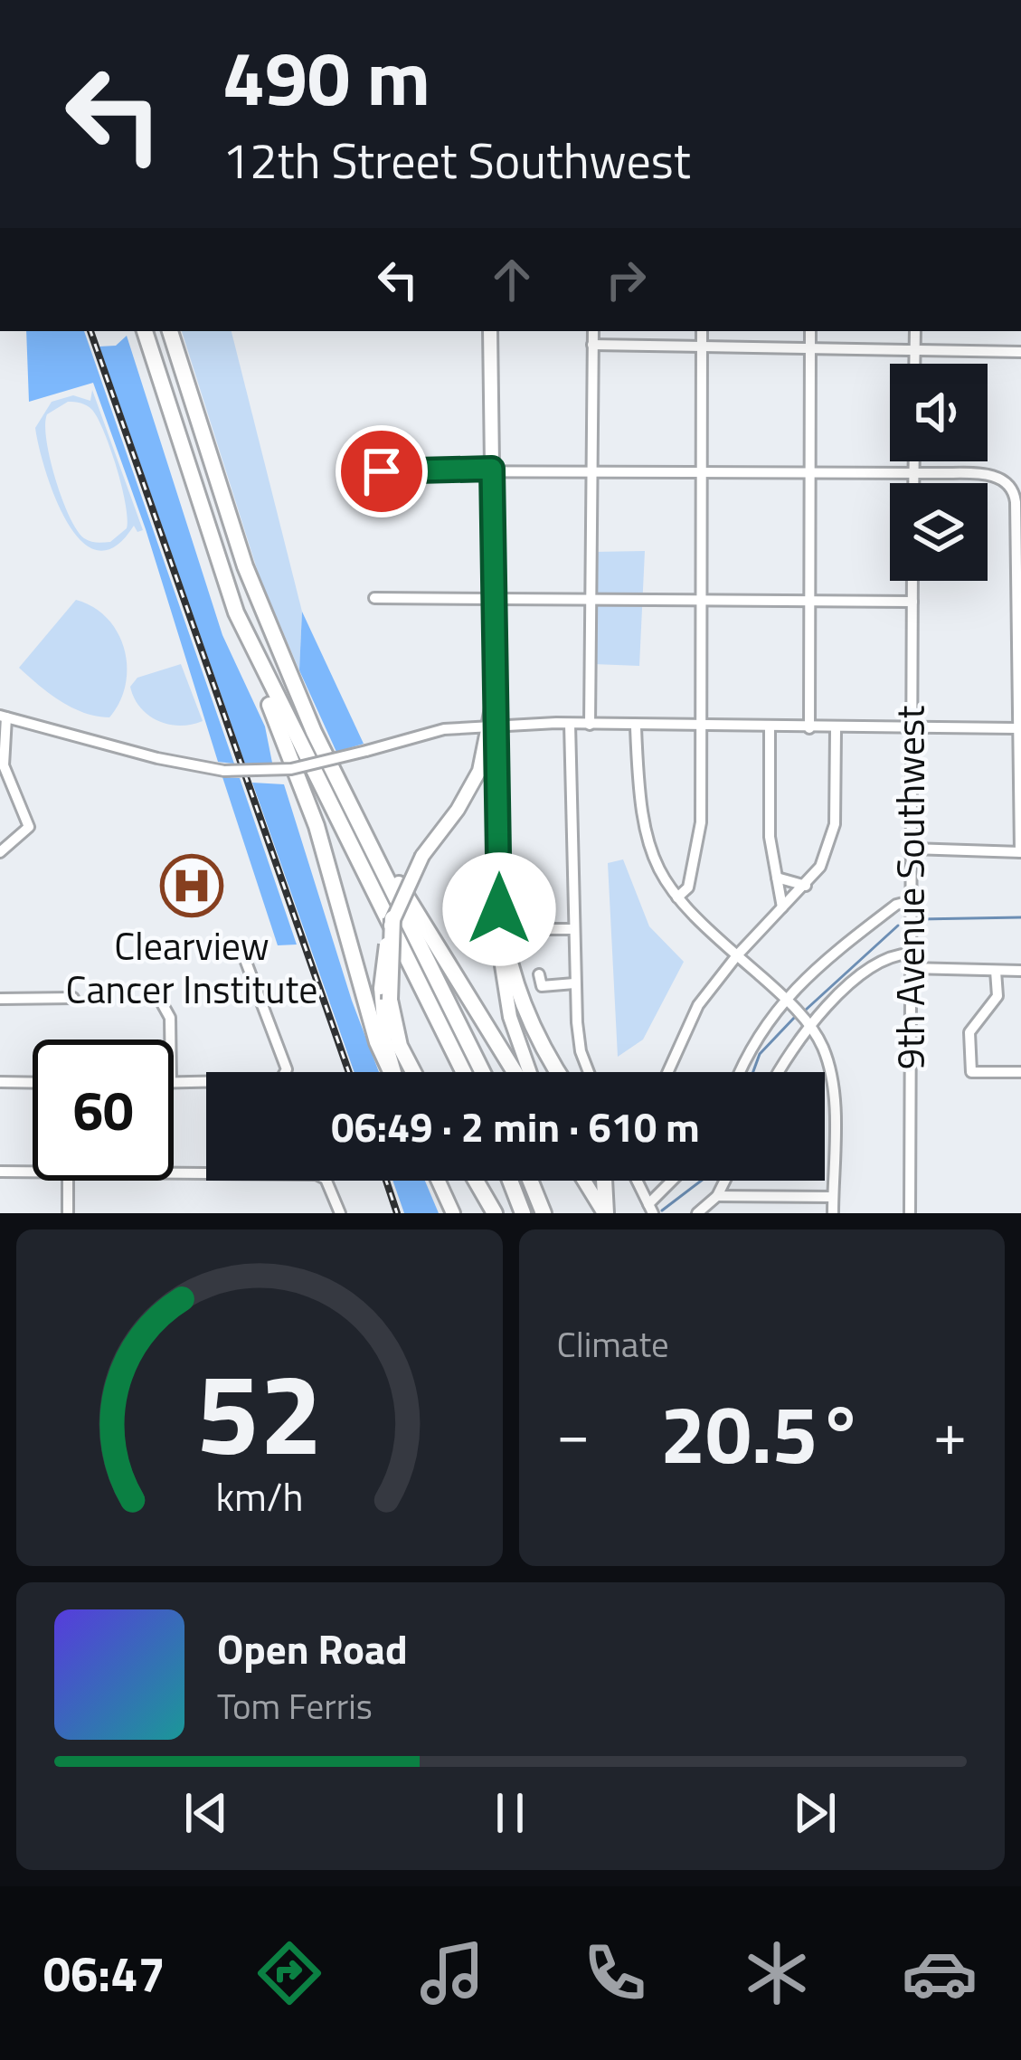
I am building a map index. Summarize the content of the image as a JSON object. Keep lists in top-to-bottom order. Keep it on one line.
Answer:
{"streets":{"street":["9th Avenue Southwest"]},"places":{"hospital":["Clearview Cancer Institute"]},"page":{"turn":["490 m","12th Street Southwest"],"limit":"60","trip":"06:49 · 2 min · 610 m","tile":"Climate","heat":["−","20.5°","+"],"song":["Open Road","Tom Ferris"],"tabs":"06:47","gauge":["52","km/h"]}}
